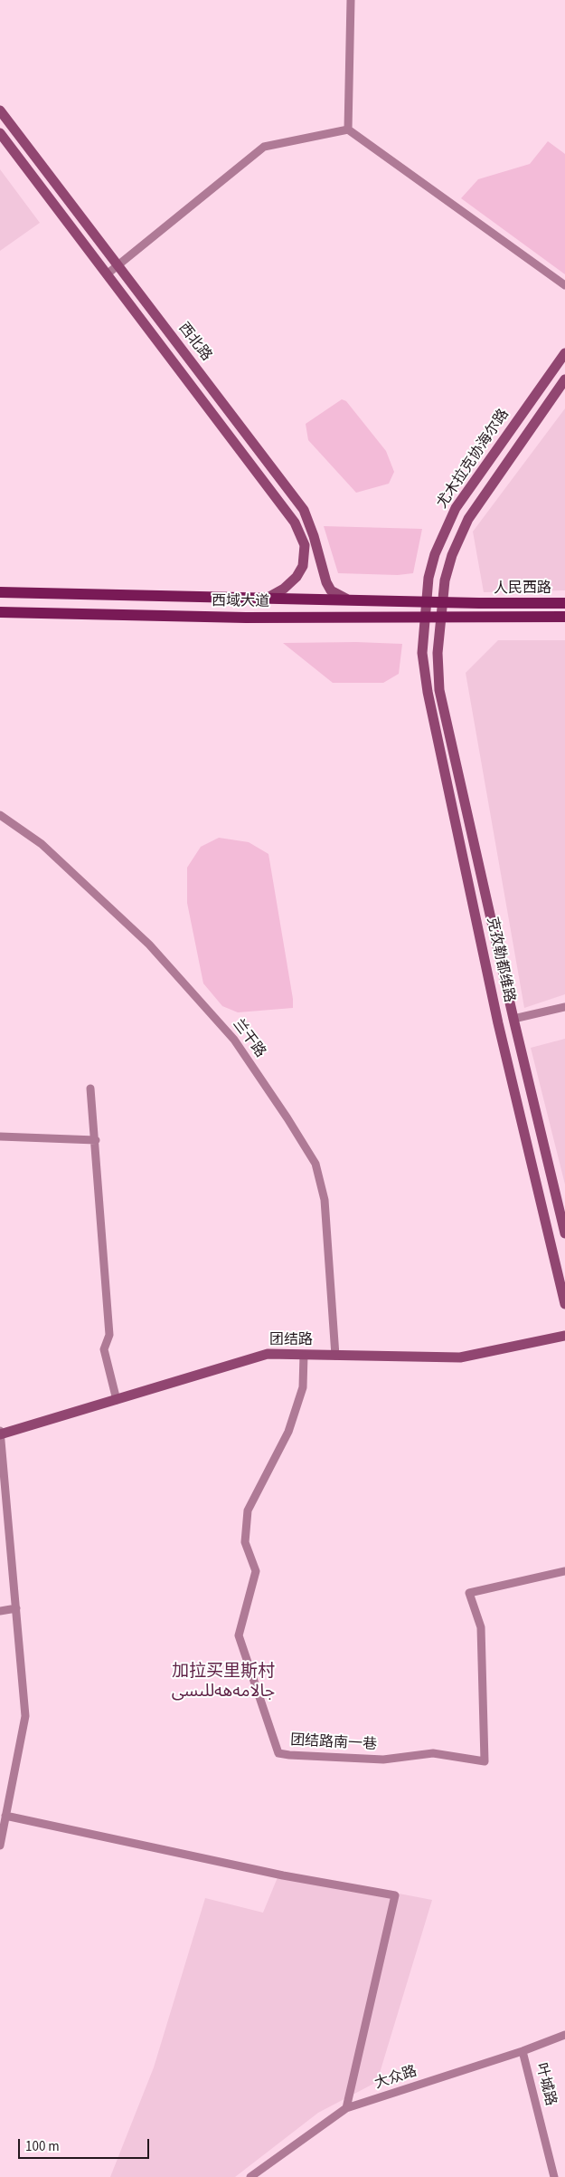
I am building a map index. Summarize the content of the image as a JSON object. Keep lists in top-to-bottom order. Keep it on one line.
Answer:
{"streets":{"main road":["西北路","尤木拉克协海尔路","人民西路","西域大道","克孜勒都维路","团结路"],"street":["兰干路","团结路南一巷","大众路","叶城路"]},"crossings":[["西北路","西域大道"],["尤木拉克协海尔路","西域大道"],["尤木拉克协海尔路","克孜勒都维路"],["人民西路","西域大道"],["西域大道","克孜勒都维路"],["兰干路","团结路"],["团结路","团结路南一巷"],["大众路","叶城路"]],"districts":["加拉买里斯村 جالامەھەللىسى"],"scale_bar":"100 m"}
